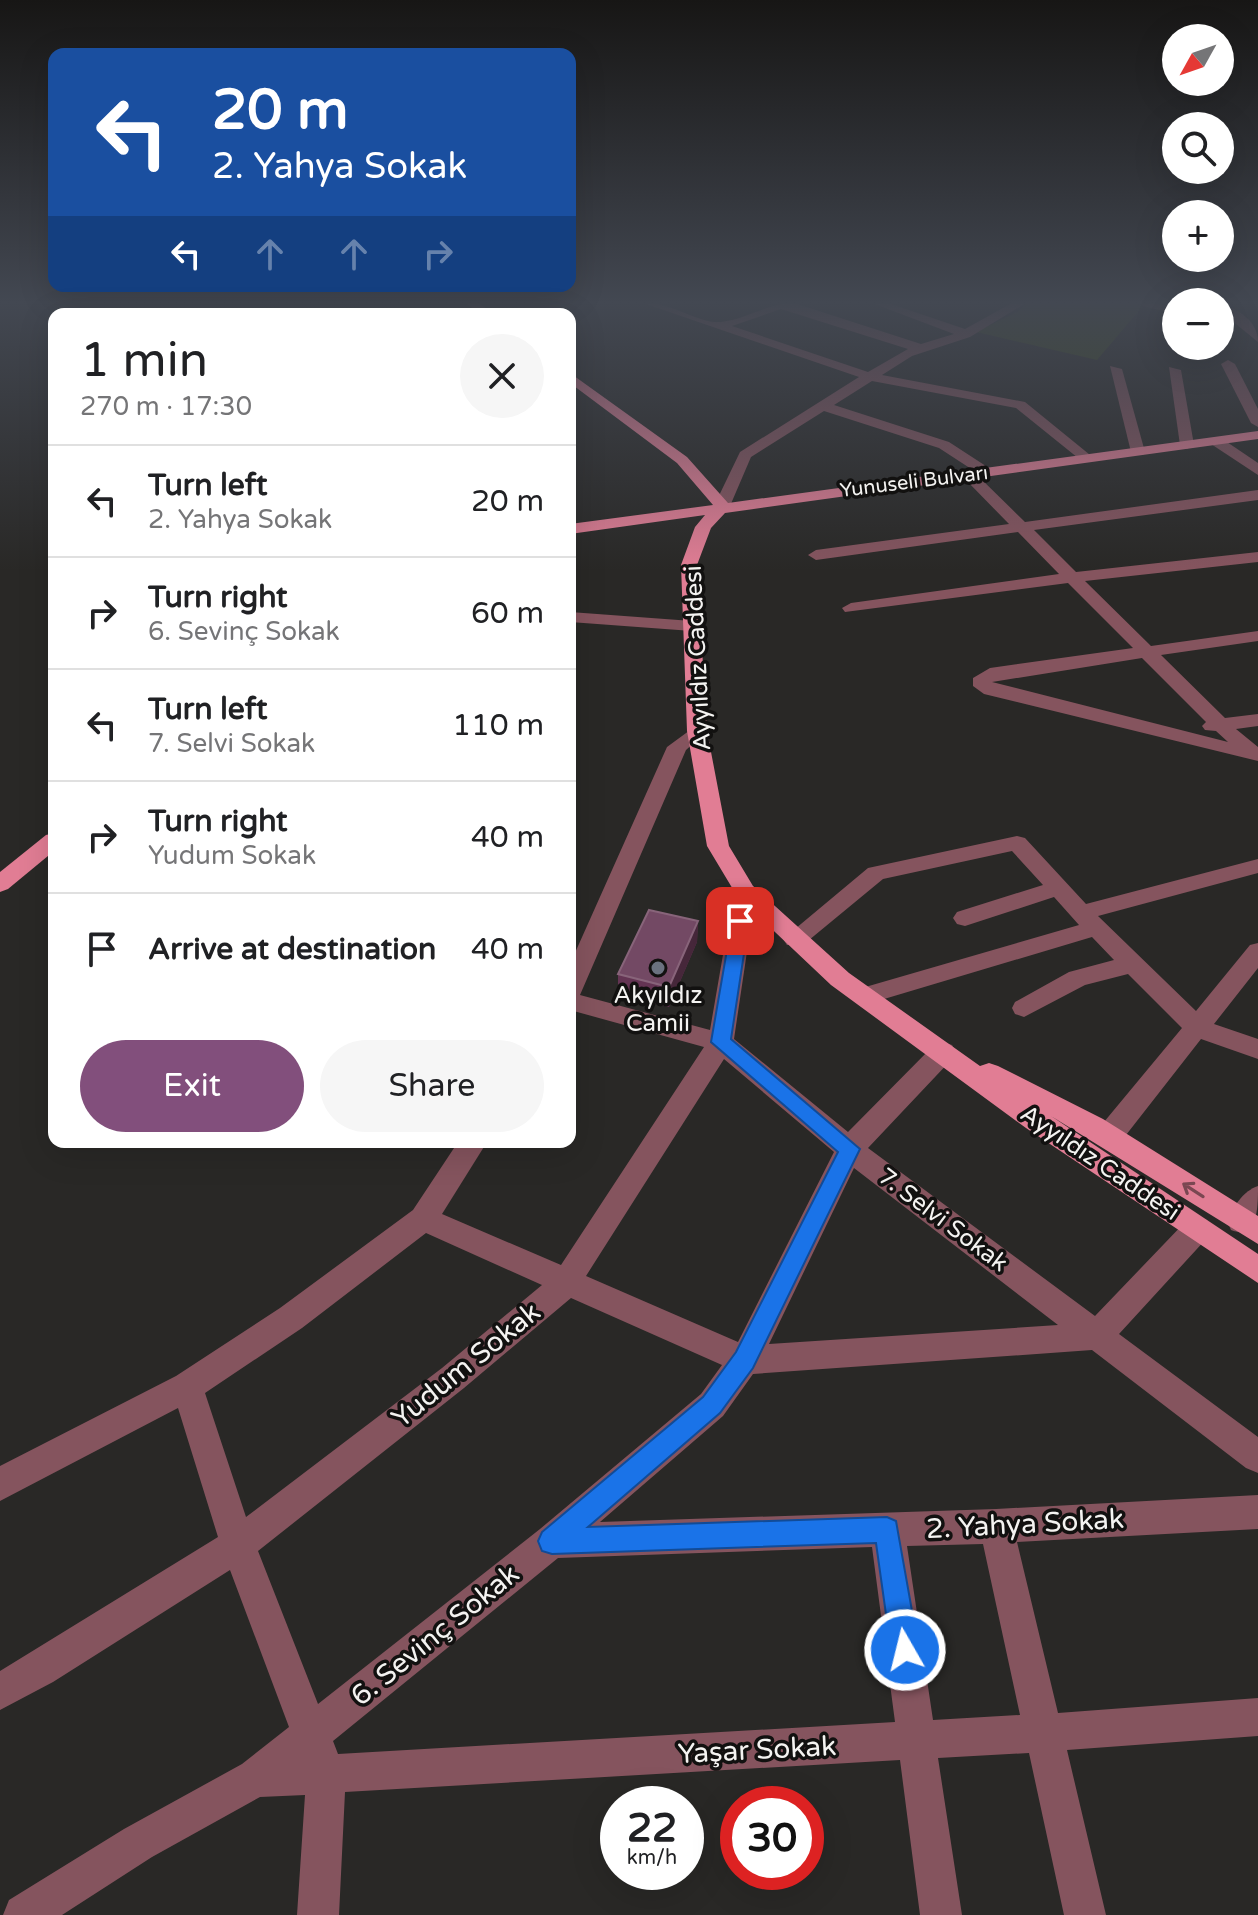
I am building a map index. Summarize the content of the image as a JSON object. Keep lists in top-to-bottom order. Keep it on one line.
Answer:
{"streets":{"main road":["Yunuseli Bulvarı","Ayyıldız Caddesi"],"street":["7. Selvi Sokak","Yudum Sokak","2. Yahya Sokak","6. Sevinç Sokak","Yaşar Sokak"]},"crossings":[["Yunuseli Bulvarı","Ayyıldız Caddesi"],["Ayyıldız Caddesi","Yudum Sokak"],["Ayyıldız Caddesi","6. Sevinç Sokak"],["7. Selvi Sokak","Yudum Sokak"],["7. Selvi Sokak","6. Sevinç Sokak"],["2. Yahya Sokak","6. Sevinç Sokak"],["6. Sevinç Sokak","Yaşar Sokak"]],"places":["Akyıldız Camii"],"north":"bottom left","page":{"map_buttons":["+","−"],"turn":["20 m","2. Yahya Sokak"],"heading":["1 min","270 m · 17:30"],"list":[{"name":"Turn left","note":"2. Yahya Sokak","value":"20 m"},{"name":"Turn right","note":"6. Sevinç Sokak","value":"60 m"},{"name":"Turn left","note":"7. Selvi Sokak","value":"110 m"},{"name":"Turn right","note":"Yudum Sokak","value":"40 m"},{"name":"Arrive at destination","value":"40 m"}],"buttons":["Exit","Share"],"speed":"22 km/h","limit":"30"}}
